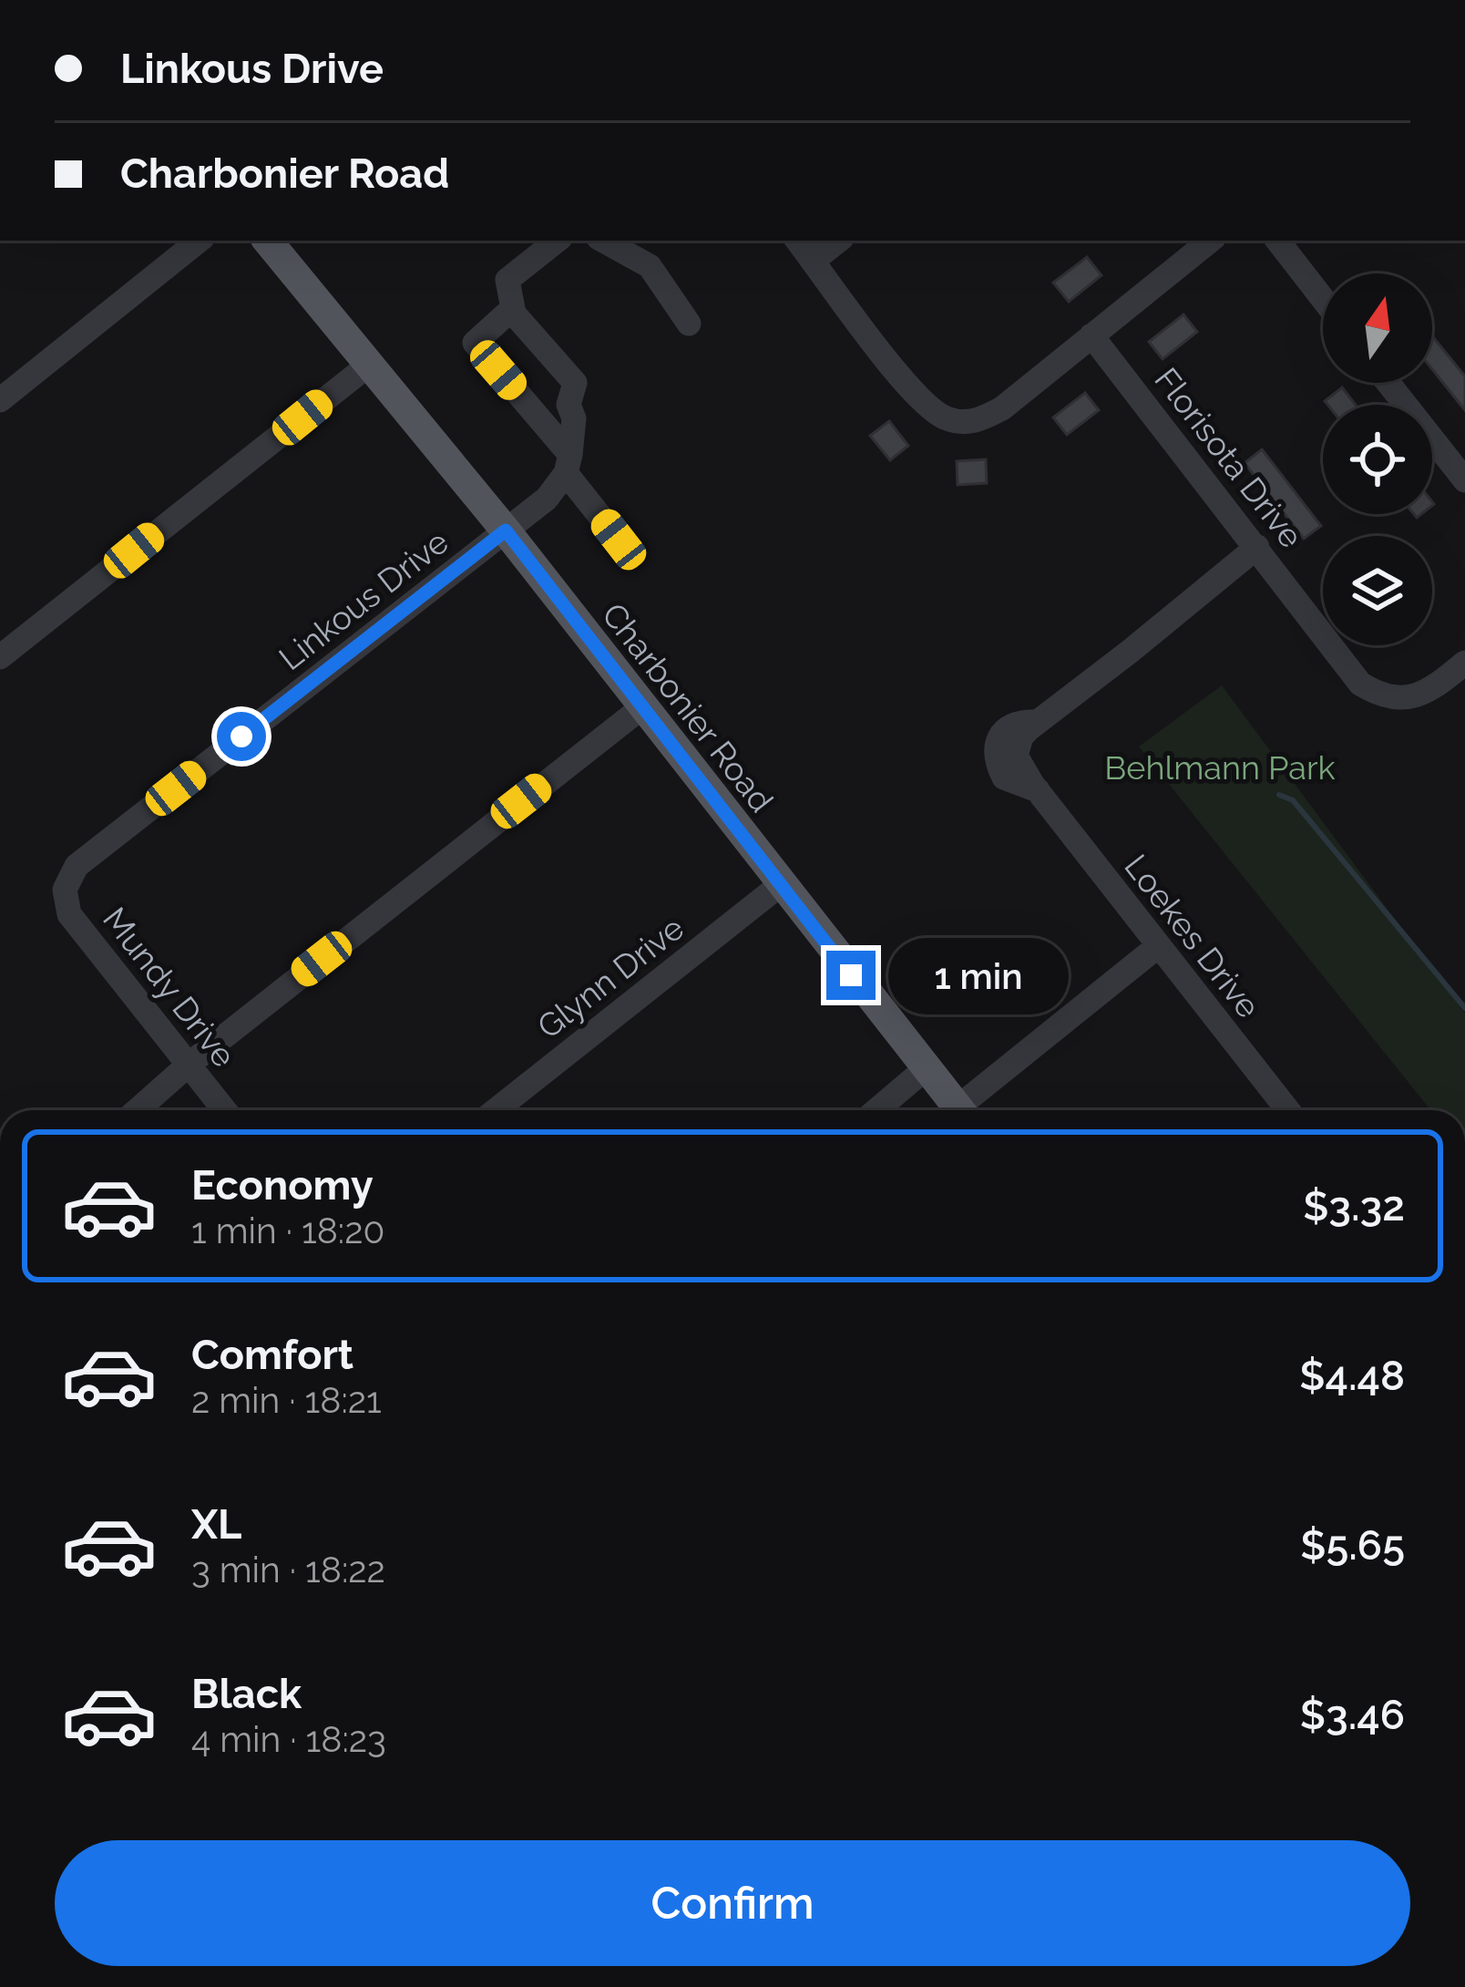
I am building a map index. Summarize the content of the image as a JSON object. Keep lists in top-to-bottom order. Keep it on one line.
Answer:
{"streets":{"main road":["Charbonier Road"],"street":["Florisota Drive","Linkous Drive","Loekes Drive","Glynn Drive","Mundy Drive"]},"crossings":[["Florisota Drive","Loekes Drive"],["Linkous Drive","Charbonier Road"],["Linkous Drive","Mundy Drive"],["Charbonier Road","Glynn Drive"]],"parks":["Behlmann Park"],"north":"top","page":{"banner":["Linkous Drive","Charbonier Road"],"bubble":"1 min","list":[{"name":"Economy","note":"1 min · 18:20","value":"$3.32"},{"name":"Comfort","note":"2 min · 18:21","value":"$4.48"},{"name":"XL","note":"3 min · 18:22","value":"$5.65"},{"name":"Black","note":"4 min · 18:23","value":"$3.46"}],"buttons":"Confirm"}}
